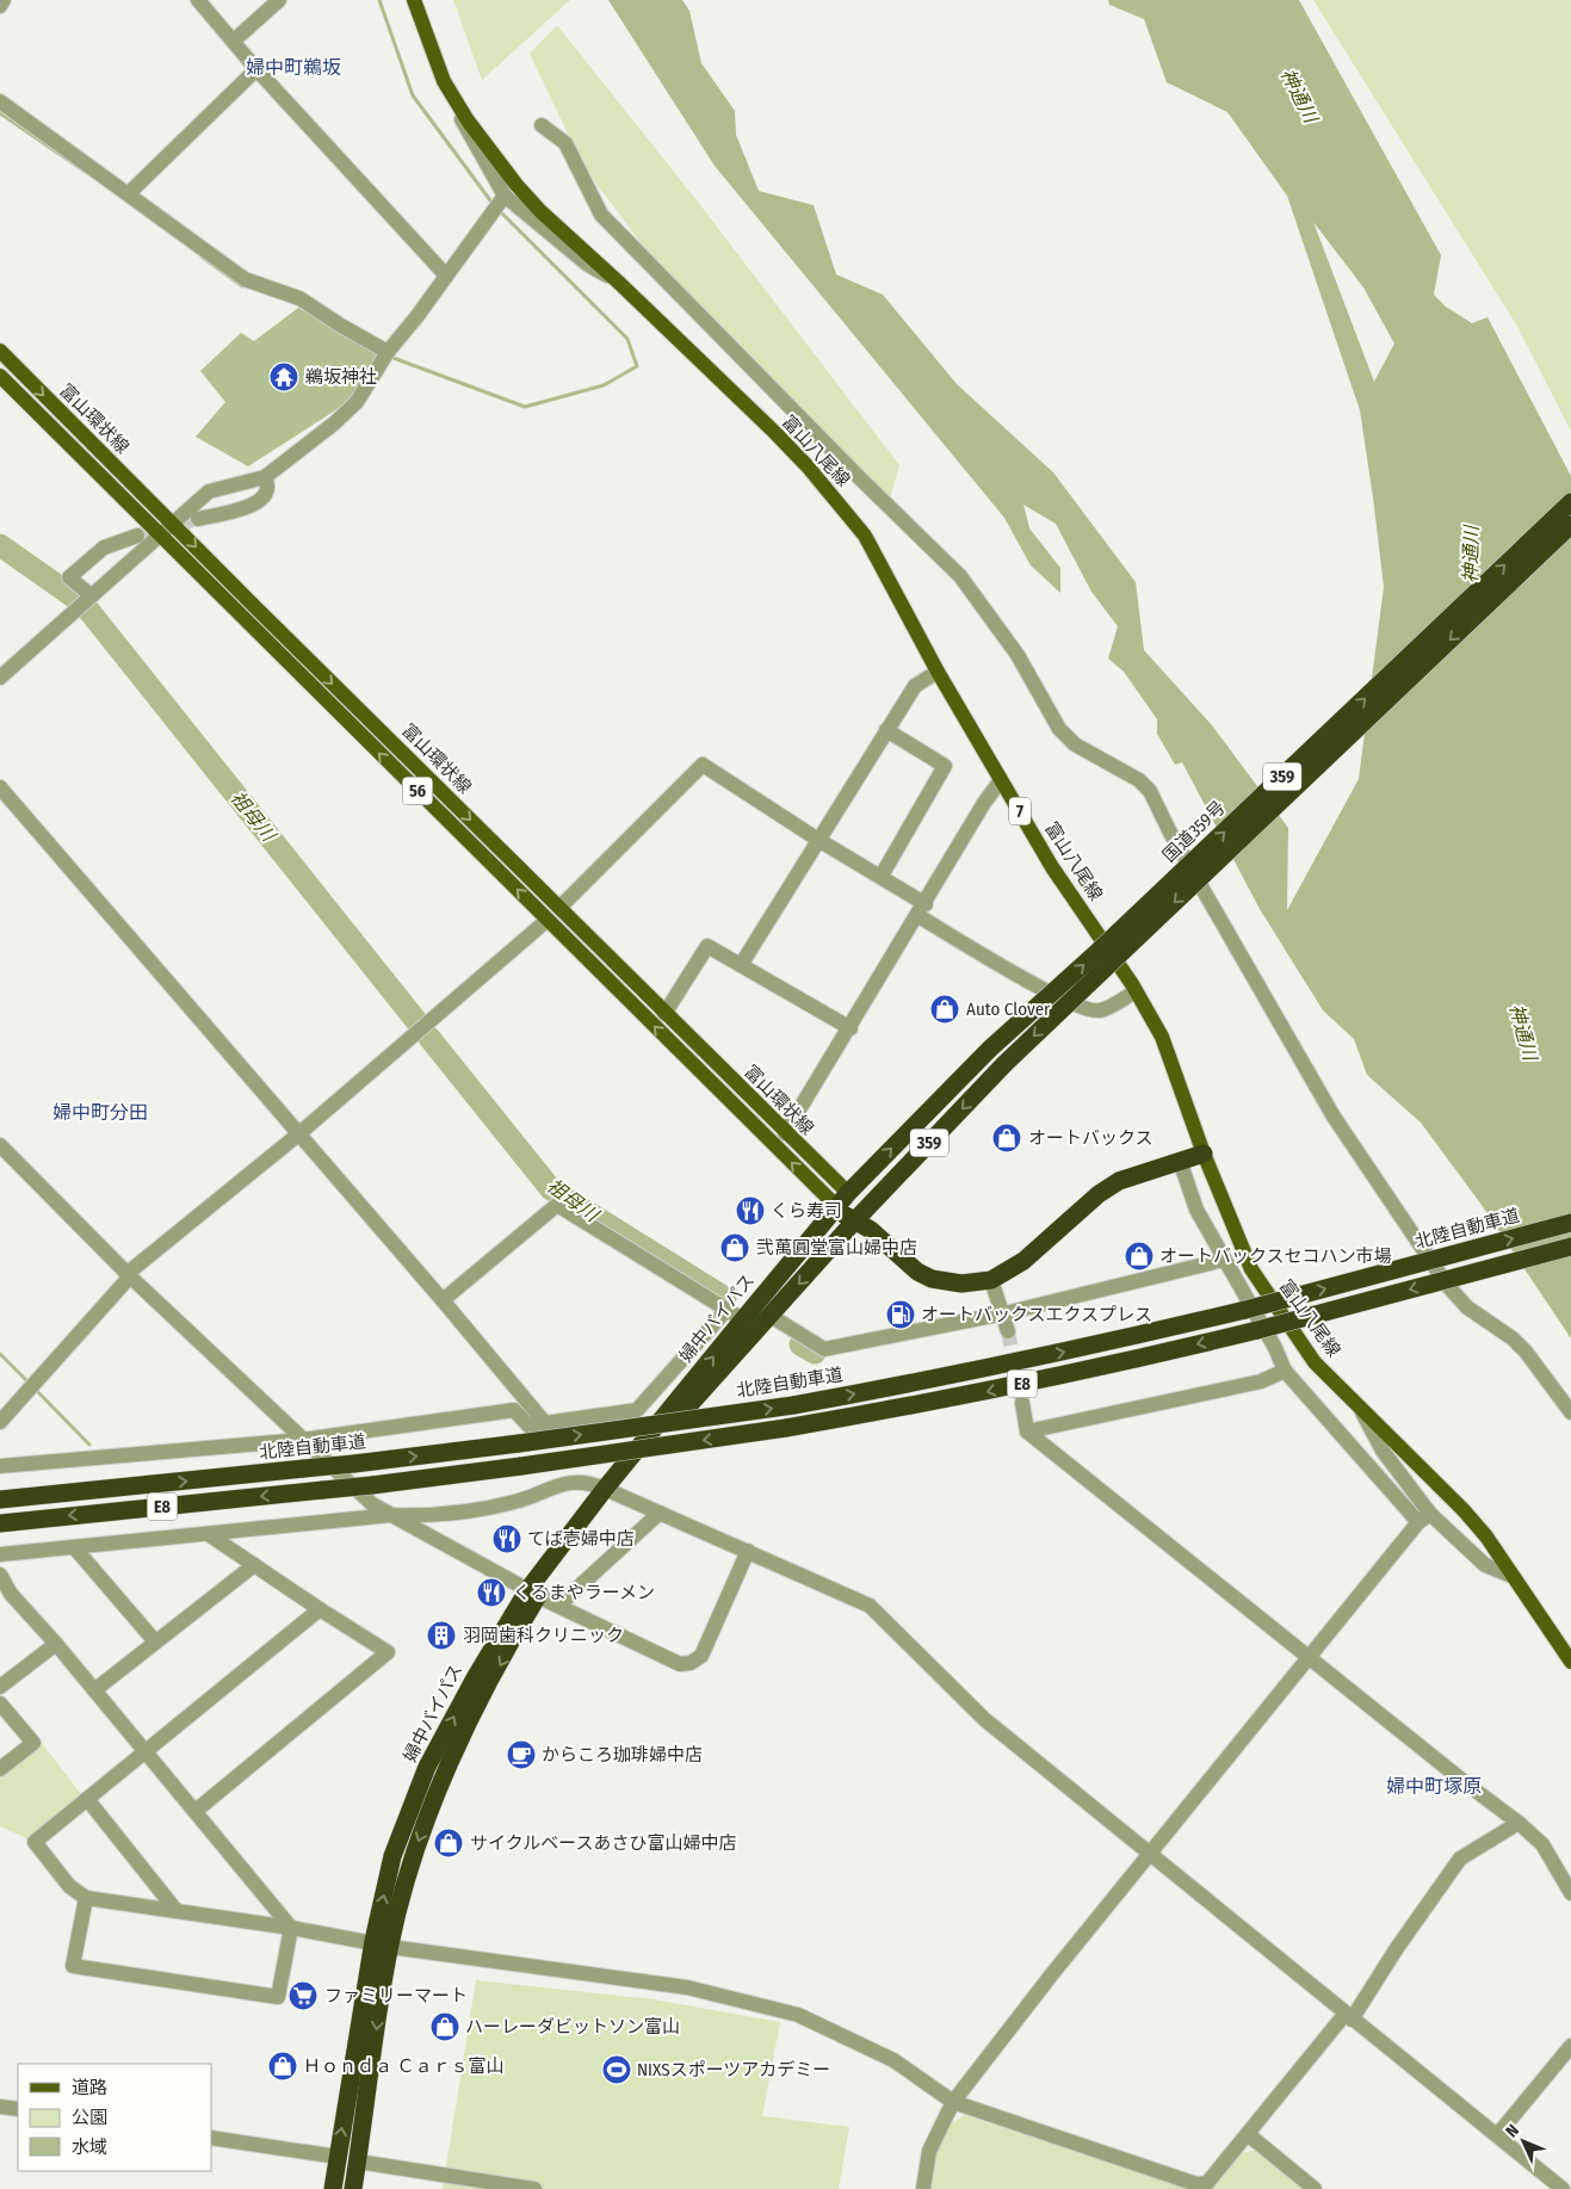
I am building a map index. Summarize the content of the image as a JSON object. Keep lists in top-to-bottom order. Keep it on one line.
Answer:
{"streets":{"highway":["359","国道359号","北陸自動車道","婦中バイパス","E8"],"main road":["富山環状線","富山八尾線","56","7"]},"crossings":[["富山環状線","国道359号"],["富山環状線","婦中バイパス"],["国道359号","婦中バイパス"]],"districts":["婦中町鵜坂","婦中町分田","婦中町塚原"],"water":["神通川","祖母川"],"places":{"temple":["鵜坂神社"],"shop":["Auto Clover","オートバックス","弐萬圓堂富山婦中店","オートバックスセコハン市場","サイクルベースあさひ富山婦中店","ハーレーダビットソン富山","Ｈｏｎｄａ Ｃａｒｓ富山"],"restaurant":["くら寿司","てば壱婦中店","くるまやラーメン"],"fuel station":["オートバックスエクスプレス"],"building":["羽岡歯科クリニック"],"cafe":["からころ珈琲婦中店"],"supermarket":["ファミリーマート"],"sports":["NIXSスポーツアカデミー"]},"legend":["道路","公園","水域"],"north":"top left"}
